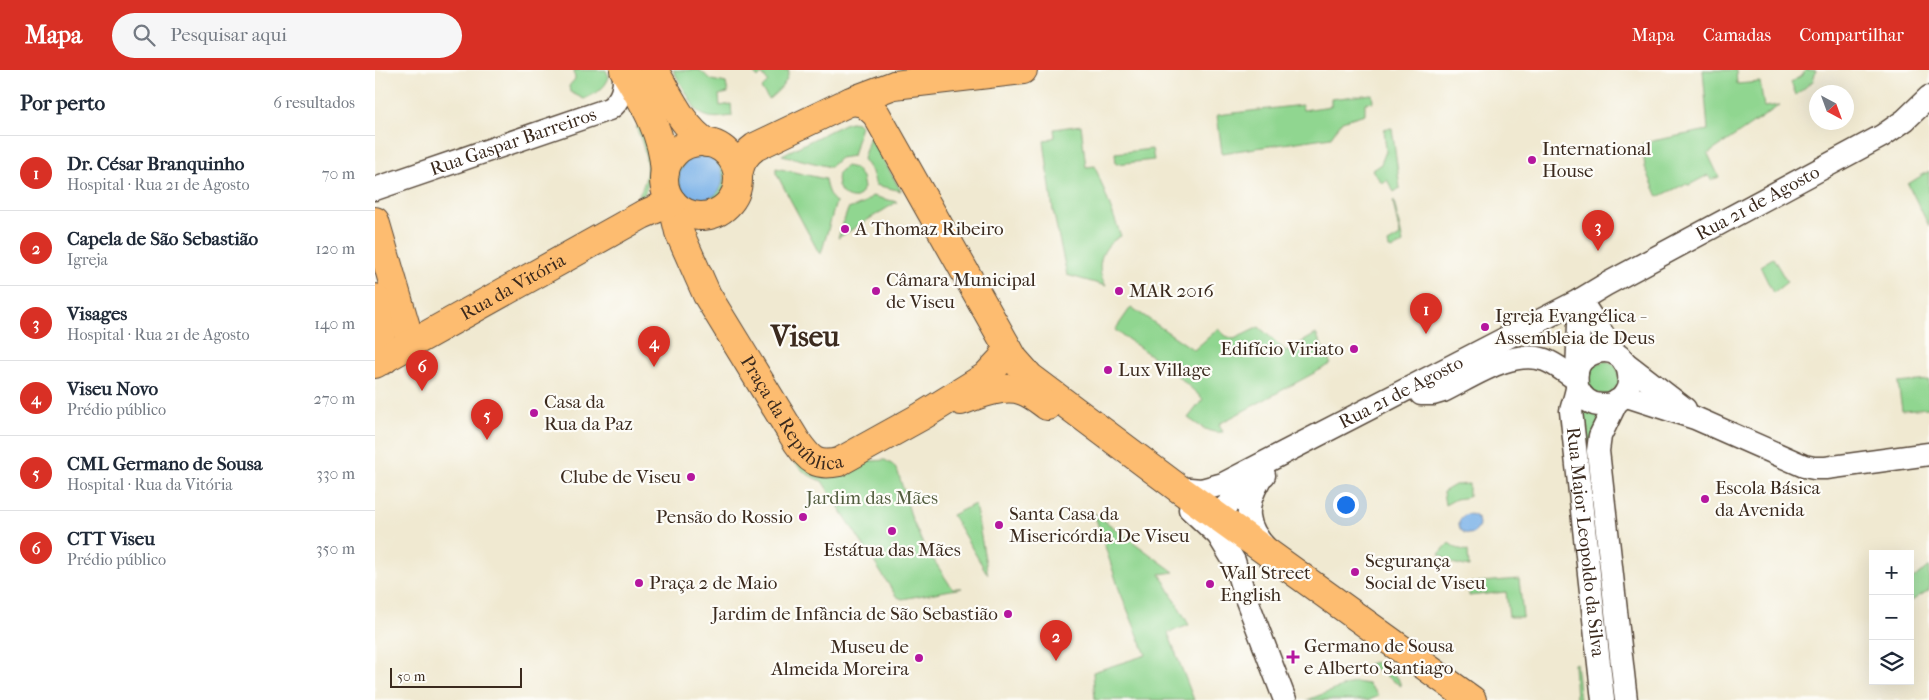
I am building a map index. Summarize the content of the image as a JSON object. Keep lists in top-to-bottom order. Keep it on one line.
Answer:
{"streets":{"main road":["Rua da Vitória","Praça da República"],"street":["Rua Gaspar Barreiros","Rua 21 de Agosto","Rua Major Leopoldo da Silva"]},"crossings":[["Rua Gaspar Barreiros","Praça da República"],["Rua 21 de Agosto","Rua Major Leopoldo da Silva"],["Rua da Vitória","Praça da República"]],"districts":["Viseu"],"parks":["Jardim das Mães"],"places":{"other":["International House","A Thomaz Ribeiro","Câmara Municipal de Viseu","MAR 2016","Igreja Evangélica - Assembleia de Deus","Edifício Viriato","Lux Village","Casa da Rua da Paz","Clube de Viseu","Escola Básica da Avenida","Pensão do Rossio","Santa Casa da Misericórdia De Viseu","Estátua das Mães","Segurança Social de Viseu","Praça 2 de Maio","Wall Street English","Jardim de Infância de São Sebastião","Museu de Almeida Moreira"],"health":["Germano de Sousa e Alberto Santiago"]},"scale_bar":"50 m","north":"bottom right","page":{"header":"Mapa","search":"Pesquisar aqui","nav":["Mapa","Camadas","Compartilhar"],"heading":["Por perto","6 resultados"],"list":[{"mark":"1","name":"Dr. César Branquinho","note":"Hospital · Rua 21 de Agosto","value":"70 m"},{"mark":"2","name":"Capela de São Sebastião","note":"Igreja","value":"120 m"},{"mark":"3","name":"Visages","note":"Hospital · Rua 21 de Agosto","value":"140 m"},{"mark":"4","name":"Viseu Novo","note":"Prédio público","value":"270 m"},{"mark":"5","name":"CML Germano de Sousa","note":"Hospital · Rua da Vitória","value":"330 m"},{"mark":"6","name":"CTT Viseu","note":"Prédio público","value":"350 m"}],"pins":["3","1","4","6","5","2"],"map_buttons":["+","−"],"scale":"50 m"}}
